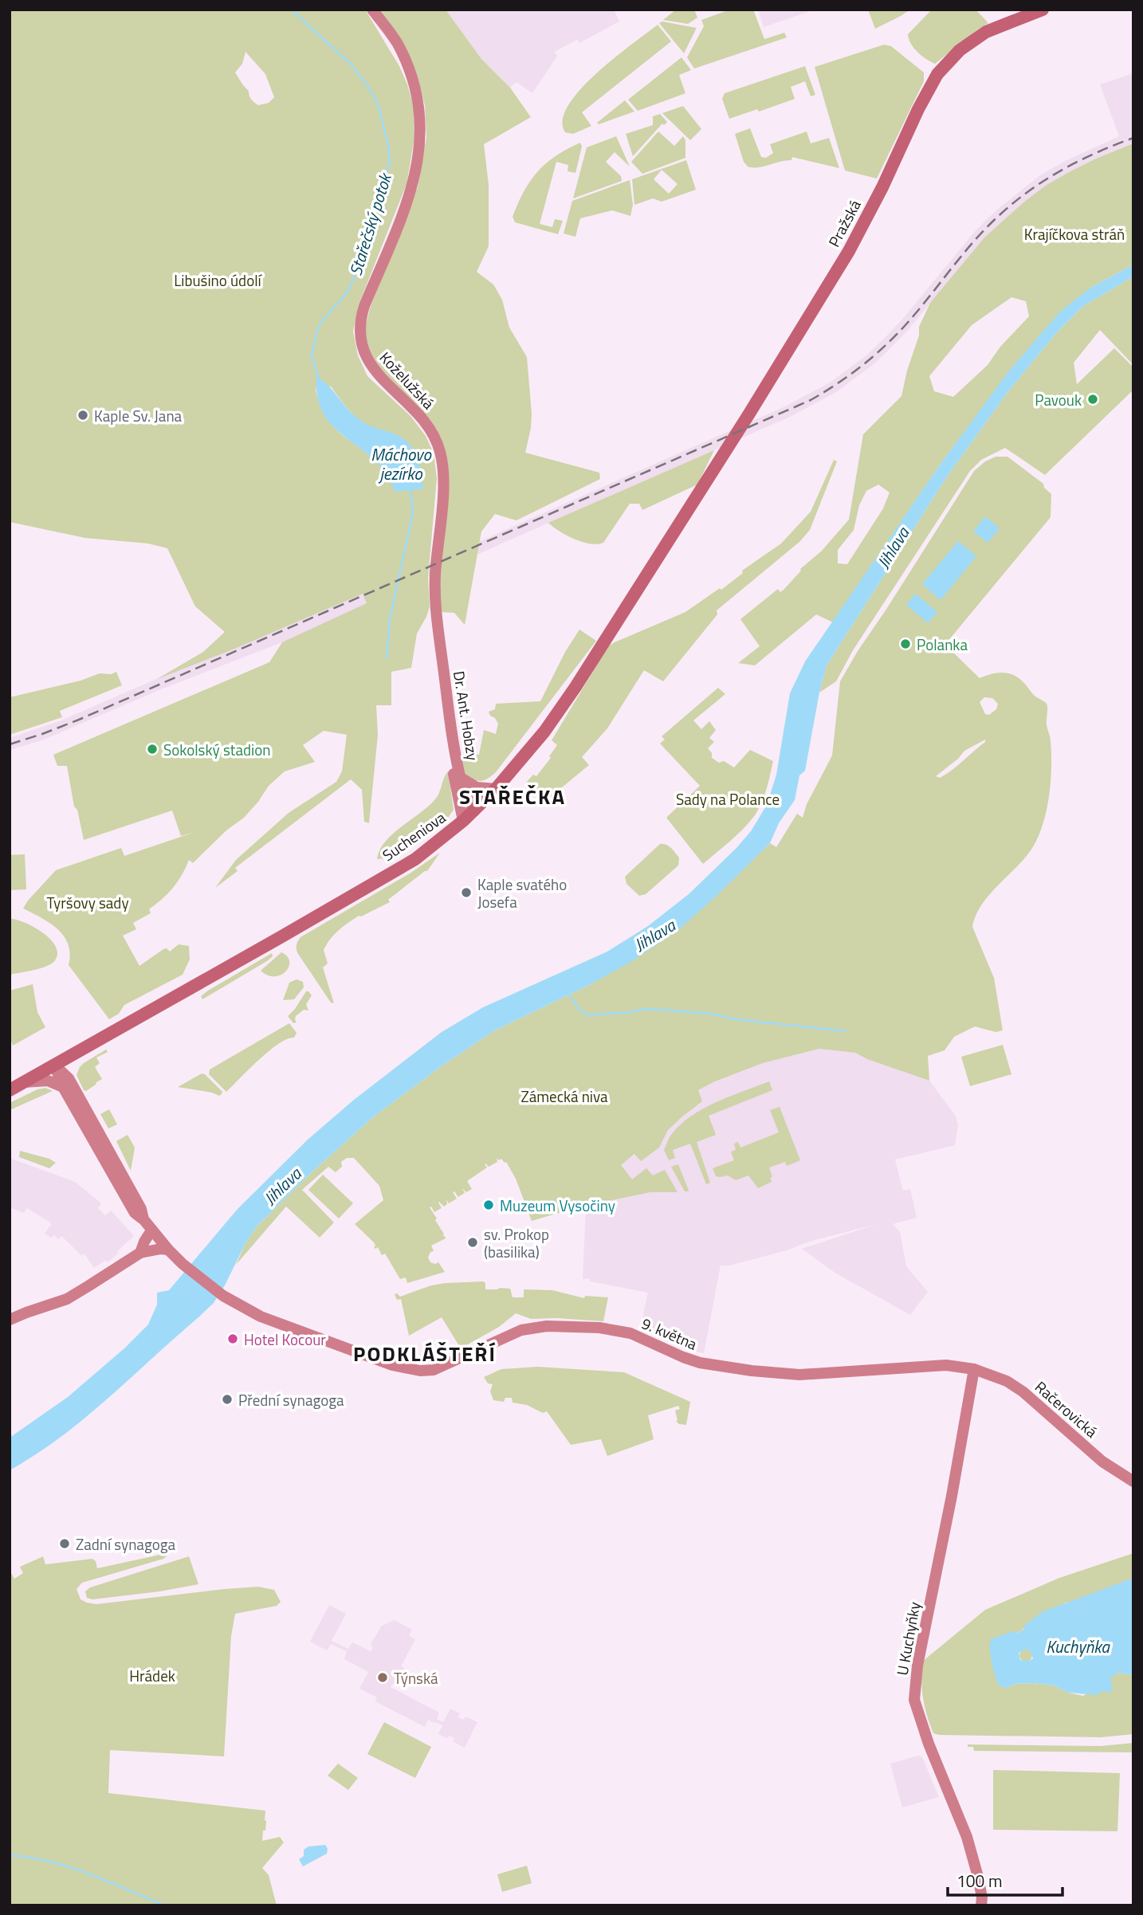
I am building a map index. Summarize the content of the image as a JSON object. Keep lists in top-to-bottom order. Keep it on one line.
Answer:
{"streets":{"main road":["Pražská","Koželužská","Dr. Ant. Hobzy","Sucheniova","9. května","Račerovická","U Kuchyňky"]},"crossings":[["Pražská","Sucheniova"],["Koželužská","Dr. Ant. Hobzy"],["Dr. Ant. Hobzy","Sucheniova"],["9. května","Račerovická"],["9. května","U Kuchyňky"],["Račerovická","U Kuchyňky"]],"districts":["STAŘEČKA","PODKLÁŠTEŘÍ"],"water":["Stařečský potok","Máchovo jezírko","Jihlava","Kuchyňka"],"parks":["Krajíčkova stráň","Libušino údolí","Sady na Polance","Tyršovy sady","Zámecká niva","Hrádek"],"places":["Pavouk","Kaple Sv. Jana","Polanka","Sokolský stadion","Kaple svatého Josefa","Muzeum Vysočiny","sv. Prokop (basilika)","Hotel Kocour","Přední synagoga","Zadní synagoga","Týnská"],"scale_bar":"100 m"}
